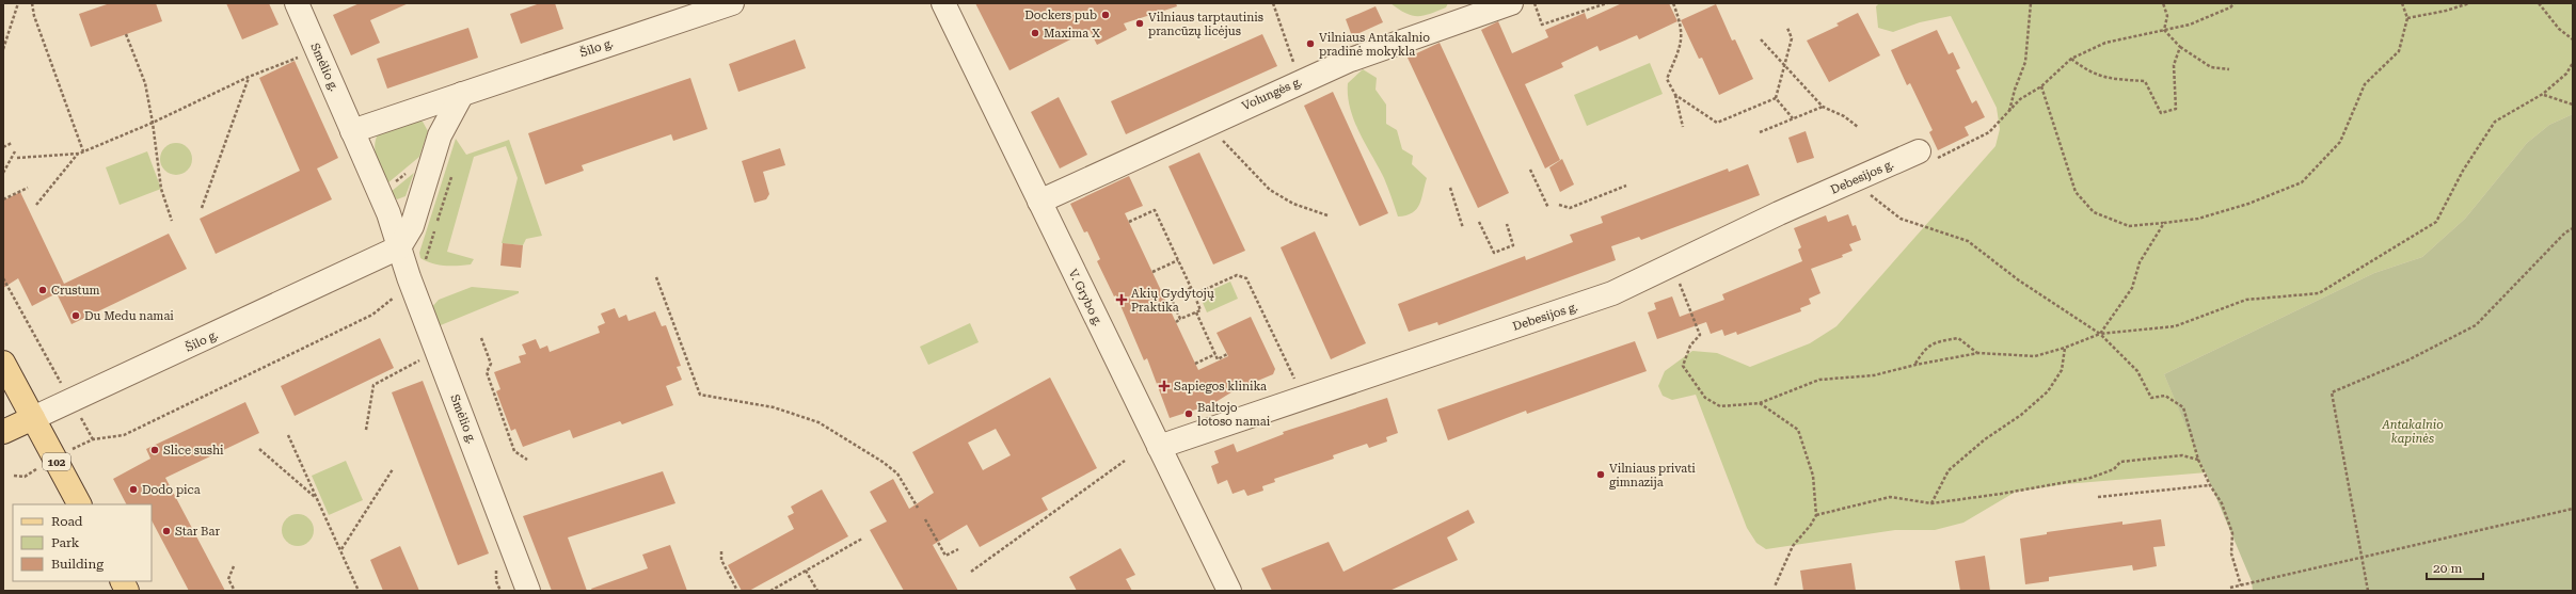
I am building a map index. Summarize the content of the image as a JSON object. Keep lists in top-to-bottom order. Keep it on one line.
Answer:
{"streets":{"main road":["Šilo g.","102"],"street":["Smėlio g.","Volungės g.","Debesijos g.","V. Grybo g."]},"crossings":[["Šilo g.","Smėlio g."],["Šilo g.","102"],["Volungės g.","V. Grybo g."],["Debesijos g.","V. Grybo g."]],"parks":["Antakalnio kapinės"],"places":{"other":["Dockers pub","Vilniaus tarptautinis prancūzų licėjus","Maxima X","Vilniaus Antakalnio pradinė mokykla","Crustum","Du Medu namai","Baltojo lotoso namai","Slice sushi","Vilniaus privati gimnazija","Dodo pica","Star Bar"],"health":["Akių Gydytojų Praktika","Sapiegos klinika"]},"legend":["Road","Park","Building"],"scale_bar":"20 m"}
